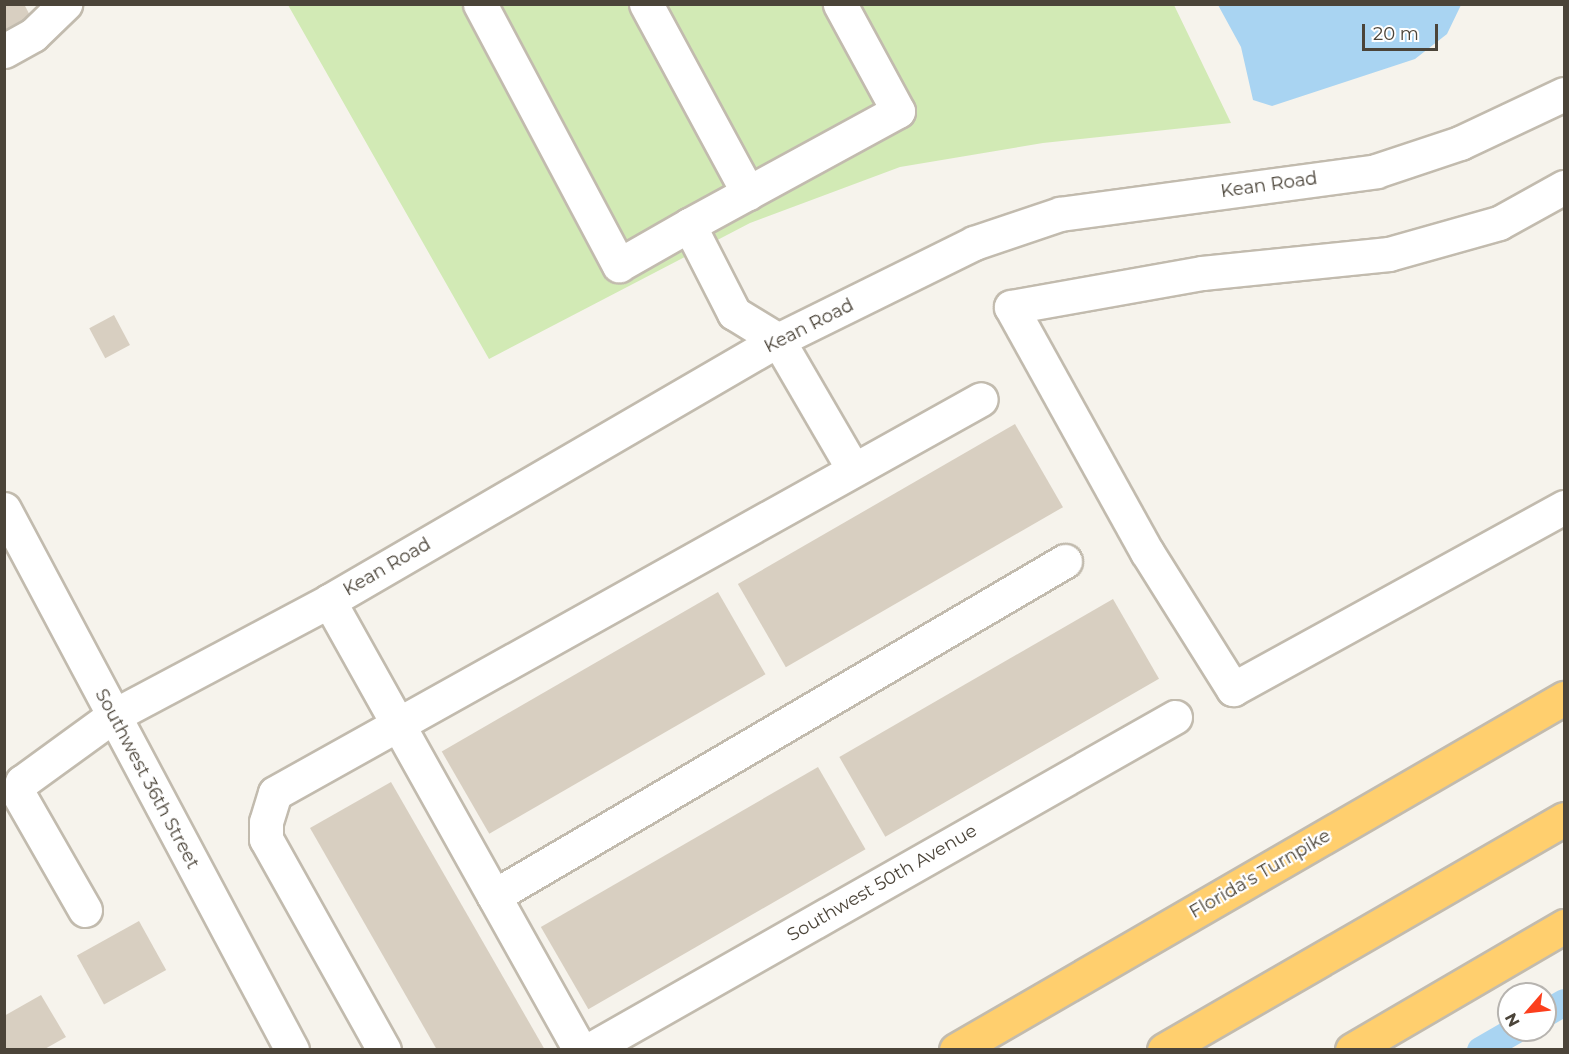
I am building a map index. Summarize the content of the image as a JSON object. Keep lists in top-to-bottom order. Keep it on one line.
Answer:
{"streets":{"highway":["Florida's Turnpike"],"street":["Kean Road","Southwest 36th Street","Southwest 50th Avenue"]},"crossings":[["Kean Road","Southwest 36th Street"]],"scale_bar":"20 m","north":"bottom left"}
